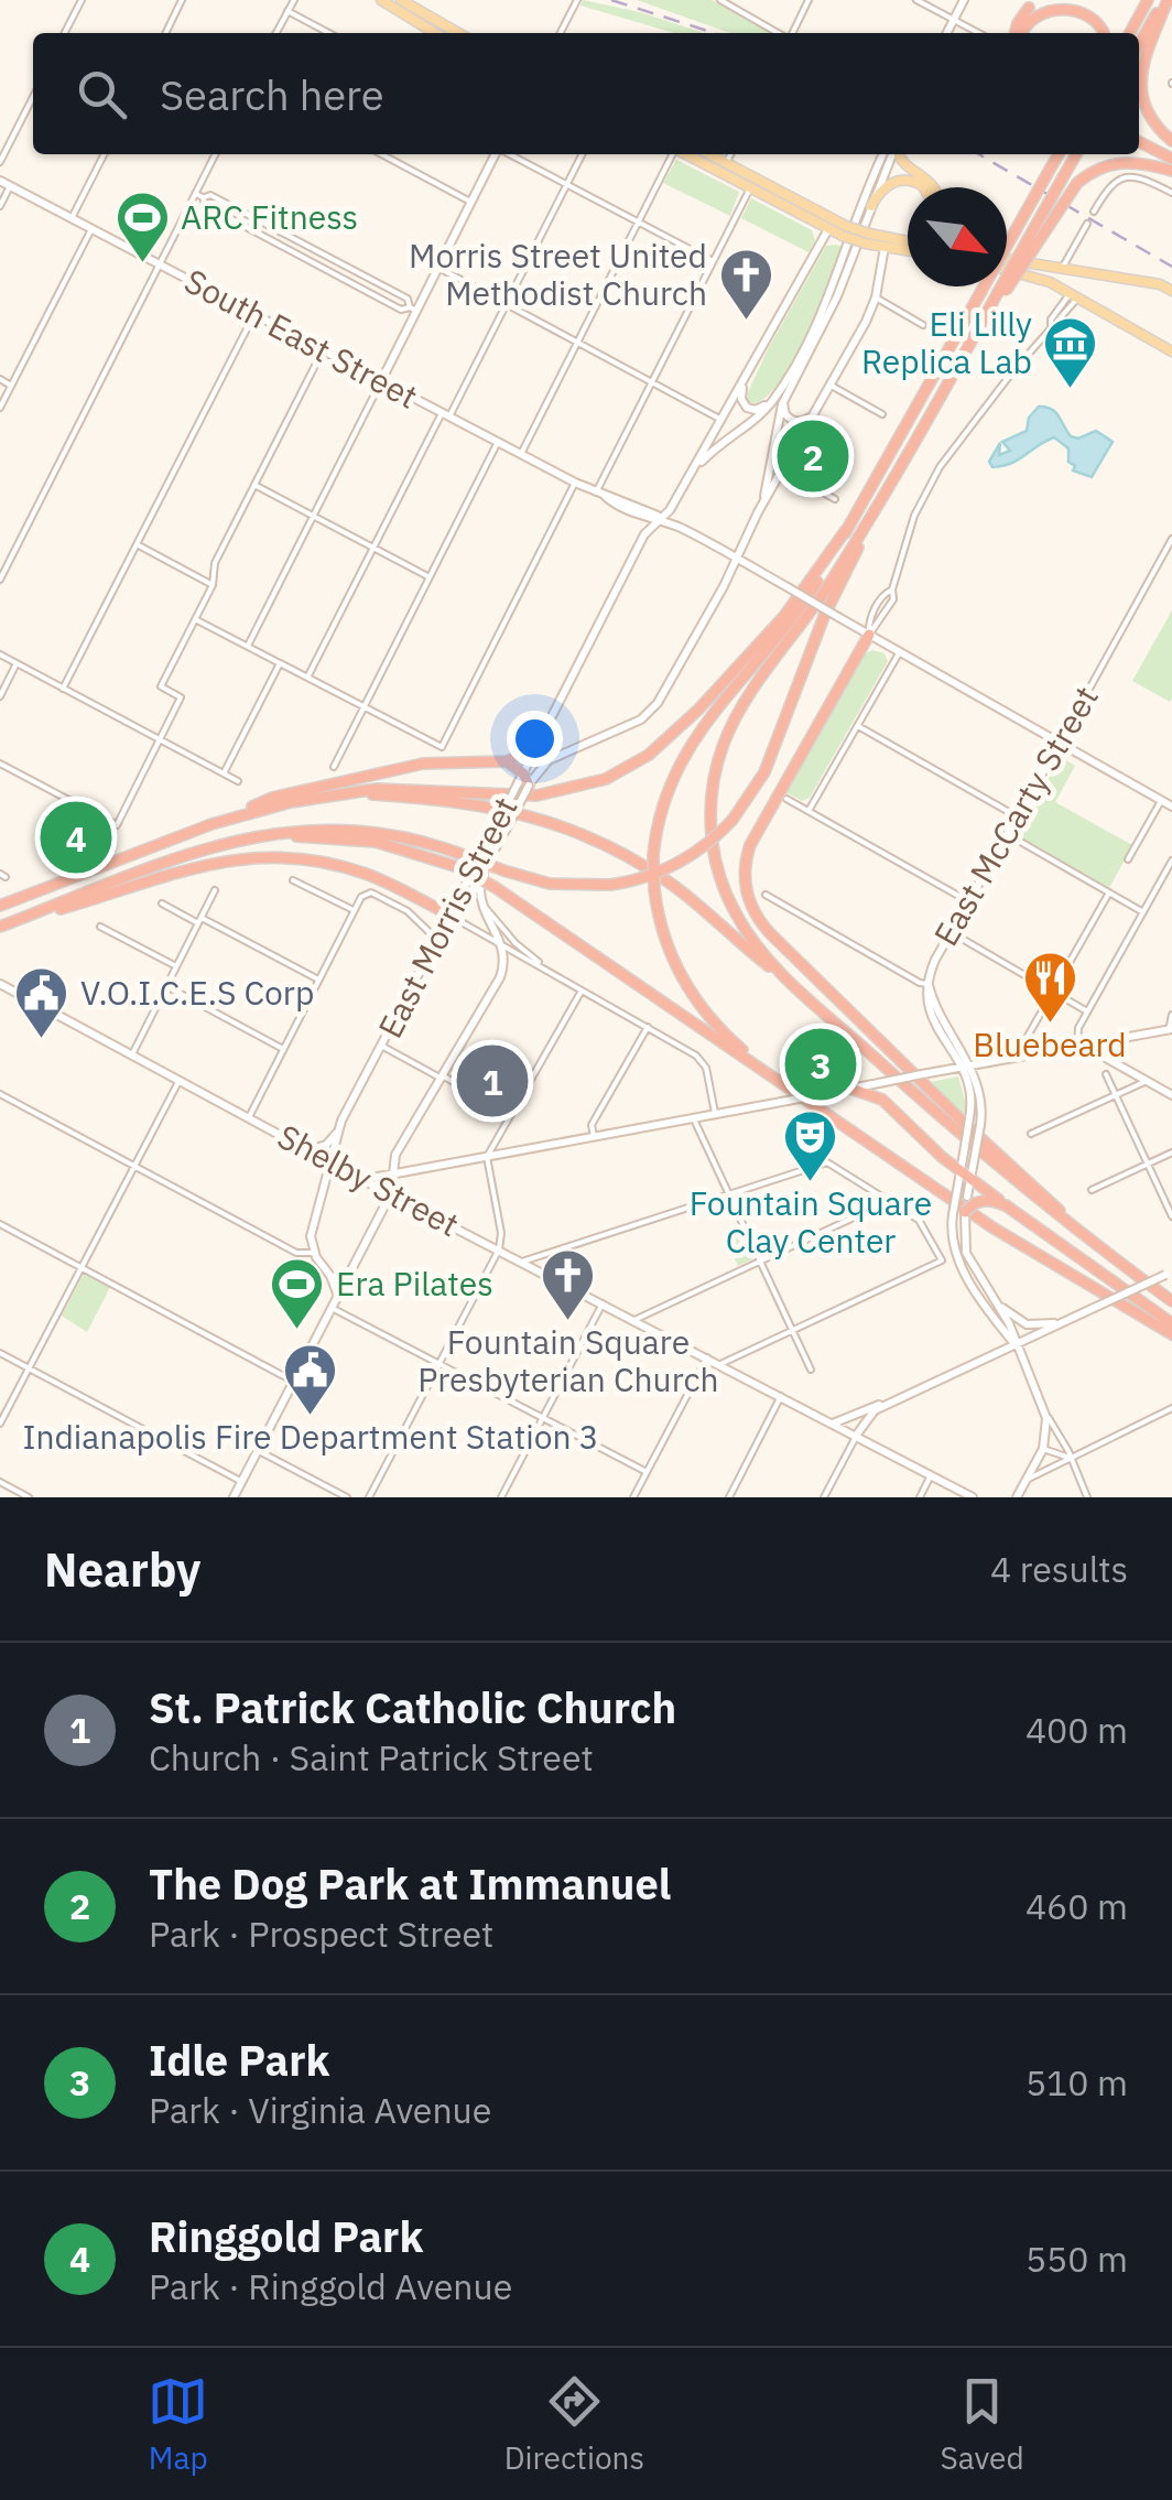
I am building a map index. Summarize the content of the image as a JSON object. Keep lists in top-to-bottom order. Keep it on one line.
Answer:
{"streets":{"main road":["South East Street","East McCarty Street","East Morris Street","Shelby Street"]},"crossings":[["South East Street","East McCarty Street"],["South East Street","East Morris Street"],["East Morris Street","Shelby Street"]],"places":{"sports":["ARC Fitness","Era Pilates"],"church":["Morris Street United Methodist Church","Fountain Square Presbyterian Church"],"museum":["Eli Lilly Replica Lab"],"restaurant":["Bluebeard"],"public building":["V.O.I.C.E.S Corp","Indianapolis Fire Department Station 3"],"theatre":["Fountain Square Clay Center"]},"north":"bottom right","page":{"search":"Search here","pins":["2","4","3","1"],"heading":["Nearby","4 results"],"list":[{"mark":"1","name":"St. Patrick Catholic Church","note":"Church · Saint Patrick Street","value":"400 m"},{"mark":"2","name":"The Dog Park at Immanuel","note":"Park · Prospect Street","value":"460 m"},{"mark":"3","name":"Idle Park","note":"Park · Virginia Avenue","value":"510 m"},{"mark":"4","name":"Ringgold Park","note":"Park · Ringgold Avenue","value":"550 m"}],"nav":["Map","Directions","Saved"]}}
